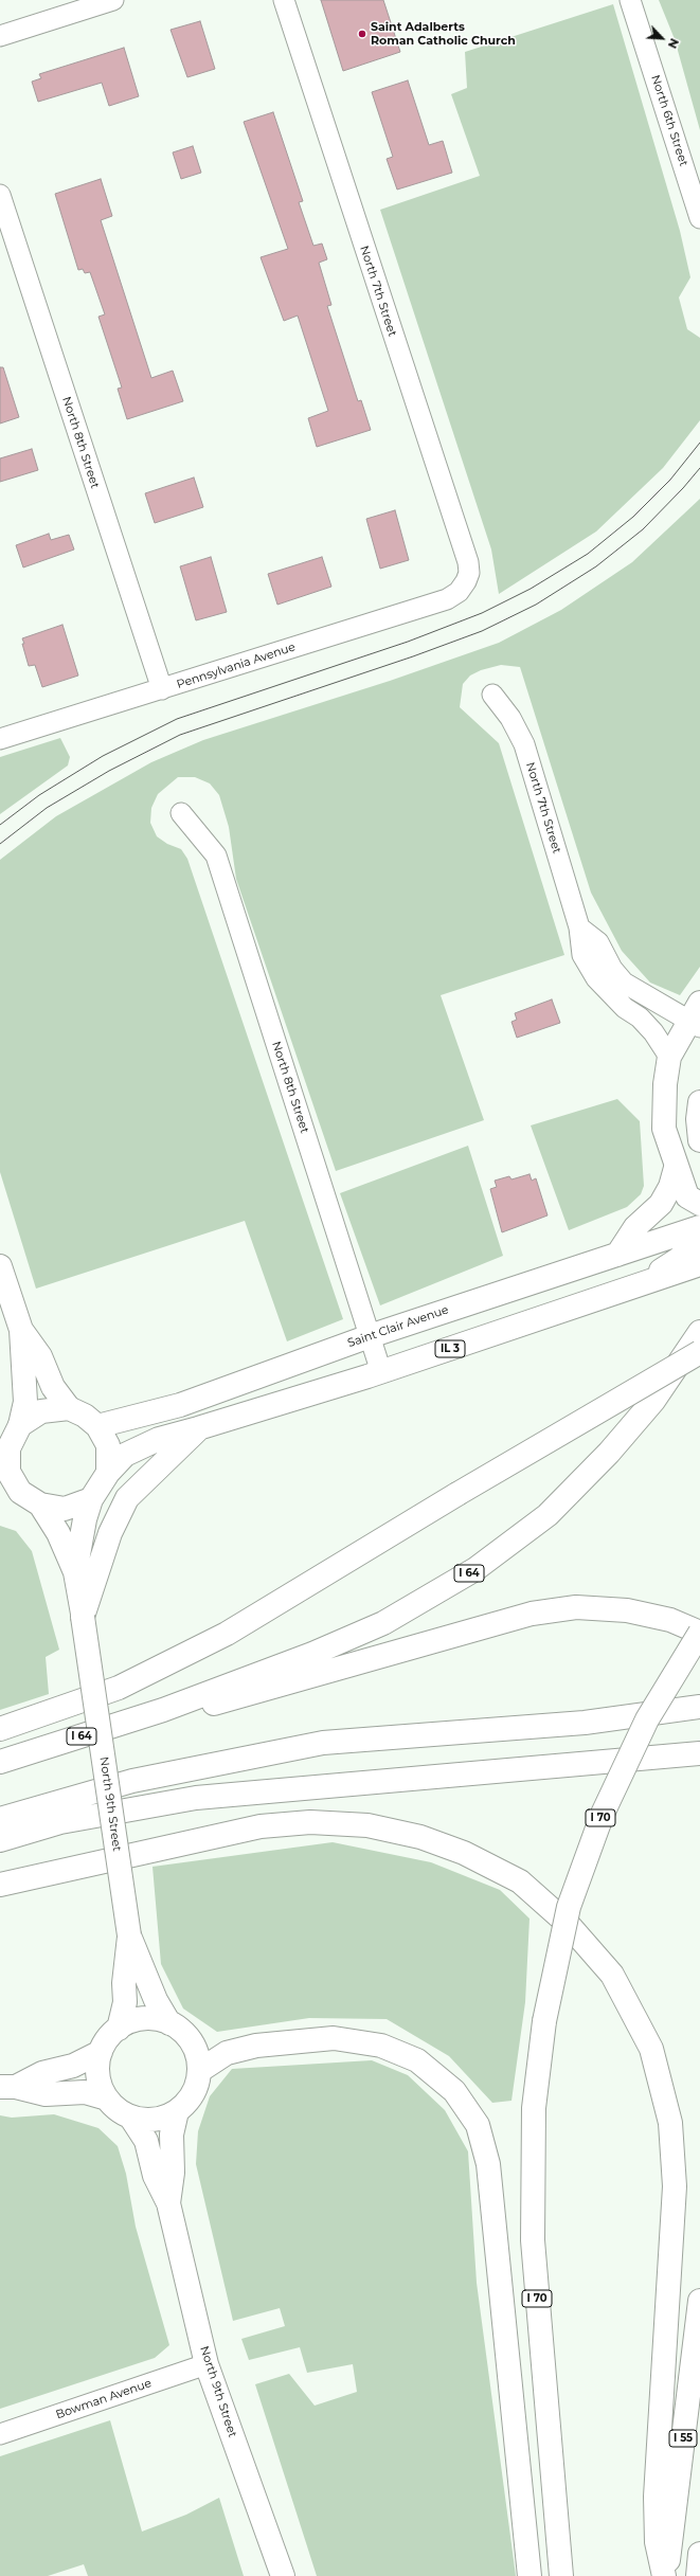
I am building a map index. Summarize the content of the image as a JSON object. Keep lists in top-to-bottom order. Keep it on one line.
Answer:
{"streets":{"main road":["Saint Clair Avenue","IL 3","I 64","North 9th Street","I 70","I 55"],"street":["North 6th Street","North 7th Street","North 8th Street","Pennsylvania Avenue","Bowman Avenue"]},"crossings":[["North 7th Street","Pennsylvania Avenue"],["North 8th Street","Pennsylvania Avenue"],["North 8th Street","Saint Clair Avenue"],["North 8th Street","IL 3"],["Saint Clair Avenue","IL 3"],["Saint Clair Avenue","North 9th Street"],["IL 3","North 9th Street"],["North 9th Street","Bowman Avenue"]],"places":["Saint Adalberts Roman Catholic Church"],"north":"bottom right"}
